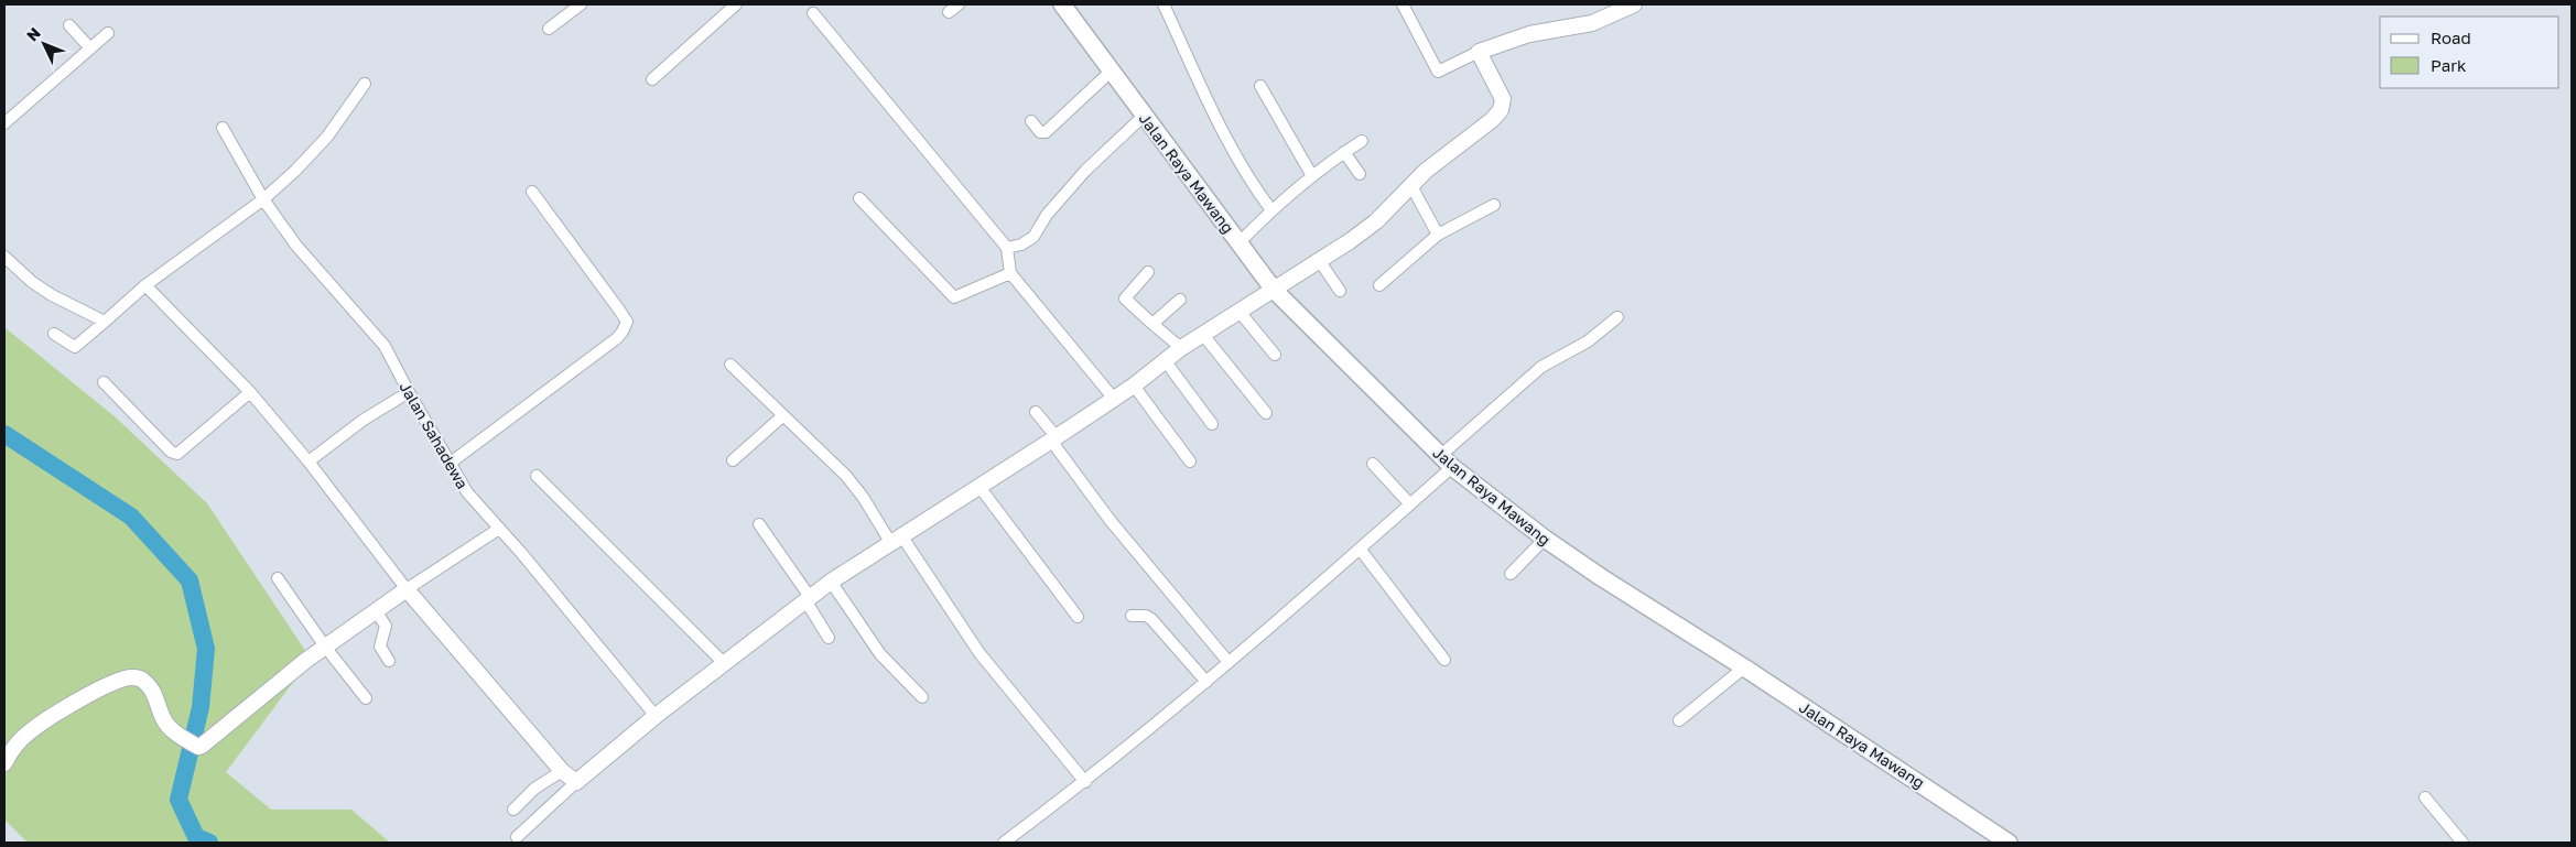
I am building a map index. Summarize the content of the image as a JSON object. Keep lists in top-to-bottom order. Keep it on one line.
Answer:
{"streets":{"main road":["Jalan Raya Mawang"],"street":["Jalan Sahadewa"]},"legend":["Road","Park"],"north":"top left"}
